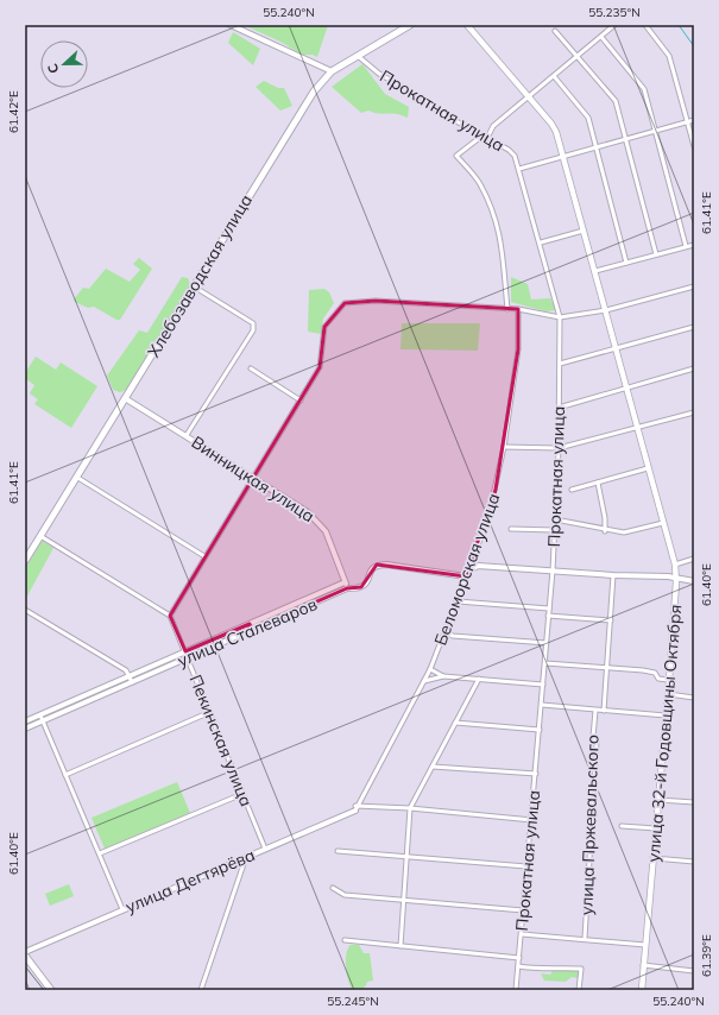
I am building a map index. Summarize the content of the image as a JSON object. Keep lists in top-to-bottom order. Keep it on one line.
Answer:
{"streets":{"main road":["Хлебозаводская улица","улица 32-й Годовщины Октября"],"street":["Прокатная улица","Винницкая улица","Беломорская улица","улица Сталеваров","Пекинская улица","улица Пржевальского","улица Дегтярёва"]},"crossings":[["Прокатная улица","Хлебозаводская улица"],["Хлебозаводская улица","Винницкая улица"],["Винницкая улица","улица Сталеваров"],["Беломорская улица","улица Сталеваров"],["Беломорская улица","улица Дегтярёва"],["улица Сталеваров","Пекинская улица"],["Пекинская улица","улица Дегтярёва"]],"north":"left","coordinates":["55.240°N","55.235°N","61.42°E","61.41°E","61.40°E","61.39°E","55.245°N"]}
